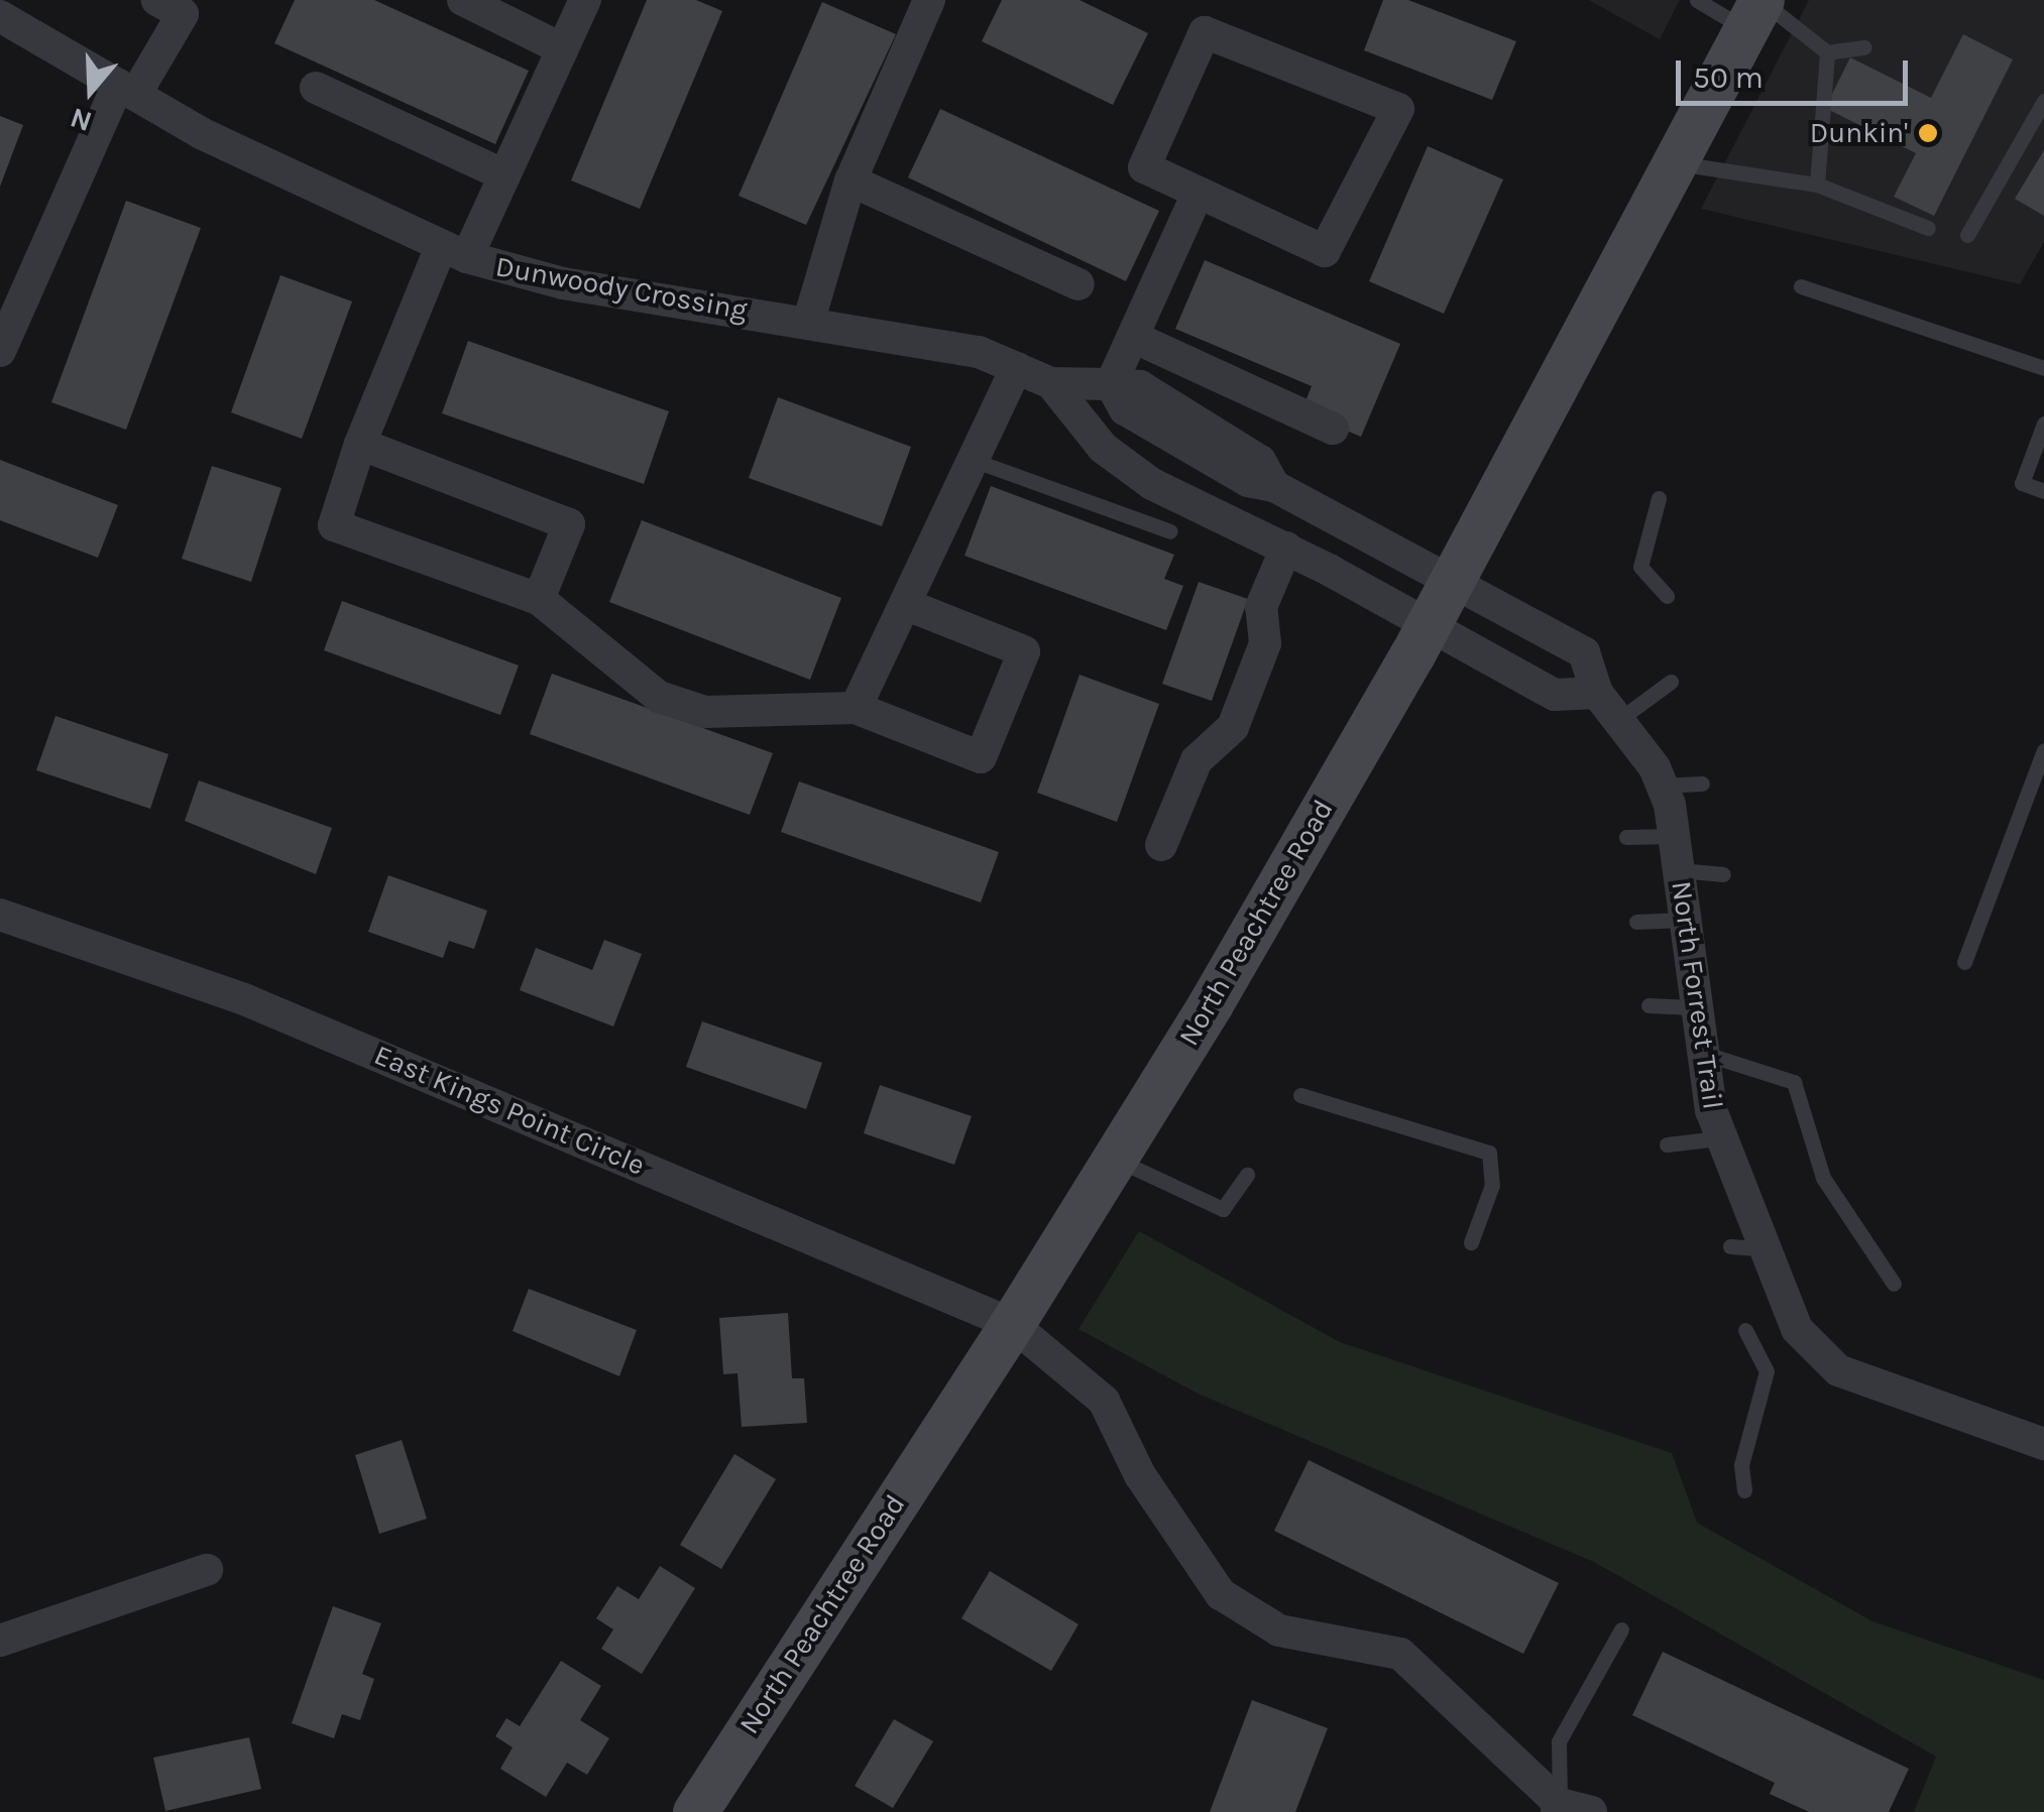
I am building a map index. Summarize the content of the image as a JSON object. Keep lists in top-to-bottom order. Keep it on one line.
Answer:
{"streets":{"street":["Dunwoody Crossing","North Peachtree Road","North Forrest Trail","East Kings Point Circle"]},"crossings":[["Dunwoody Crossing","North Peachtree Road"],["Dunwoody Crossing","North Forrest Trail"],["North Peachtree Road","North Forrest Trail"],["North Peachtree Road","East Kings Point Circle"]],"places":["Dunkin'"],"scale_bar":"50 m","north":"bottom"}
